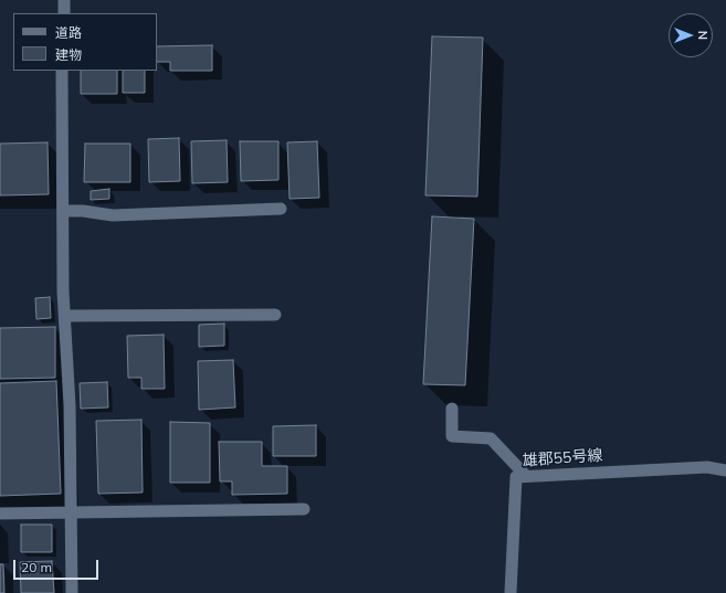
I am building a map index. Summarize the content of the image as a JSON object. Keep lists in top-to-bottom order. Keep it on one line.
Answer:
{"streets":{"street":["雄郡55号線"]},"legend":["道路","建物"],"scale_bar":"20 m","north":"right"}
